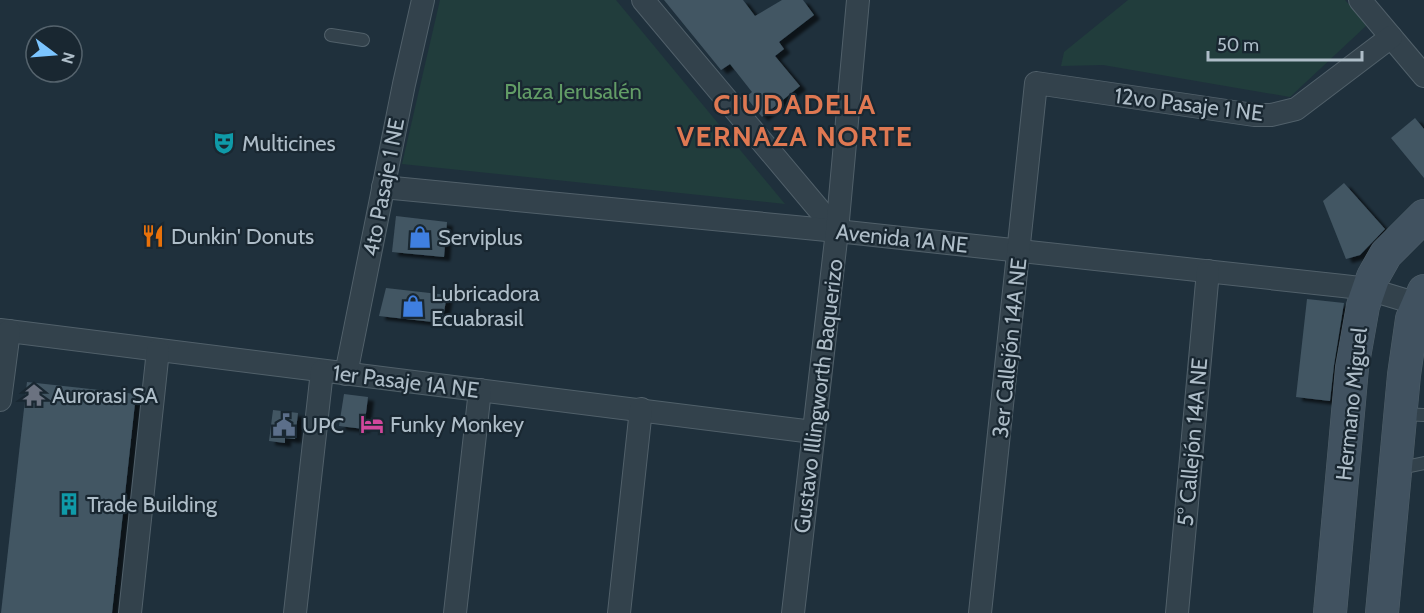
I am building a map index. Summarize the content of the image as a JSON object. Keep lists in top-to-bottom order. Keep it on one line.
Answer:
{"streets":{"street":["12vo Pasaje 1 NE","4to Pasaje 1 NE","Avenida 1A NE","3er Callejón 14A NE","1er Pasaje 1A NE","Gustavo Illingworth Baquerizo","Hermano Miguel","5° Callejón 14A NE"]},"crossings":[["12vo Pasaje 1 NE","3er Callejón 14A NE"],["4to Pasaje 1 NE","Avenida 1A NE"],["4to Pasaje 1 NE","1er Pasaje 1A NE"],["Avenida 1A NE","3er Callejón 14A NE"],["Avenida 1A NE","Gustavo Illingworth Baquerizo"],["Avenida 1A NE","Hermano Miguel"],["Avenida 1A NE","5° Callejón 14A NE"],["1er Pasaje 1A NE","Gustavo Illingworth Baquerizo"]],"districts":["CIUDADELA VERNAZA NORTE"],"parks":["Plaza Jerusalén"],"places":{"theatre":["Multicines"],"restaurant":["Dunkin' Donuts"],"shop":["Serviplus","Lubricadora Ecuabrasil"],"temple":["Aurorasi SA"],"hotel":["Funky Monkey"],"public building":["UPC"],"building":["Trade Building"]},"scale_bar":"50 m","north":"right"}
